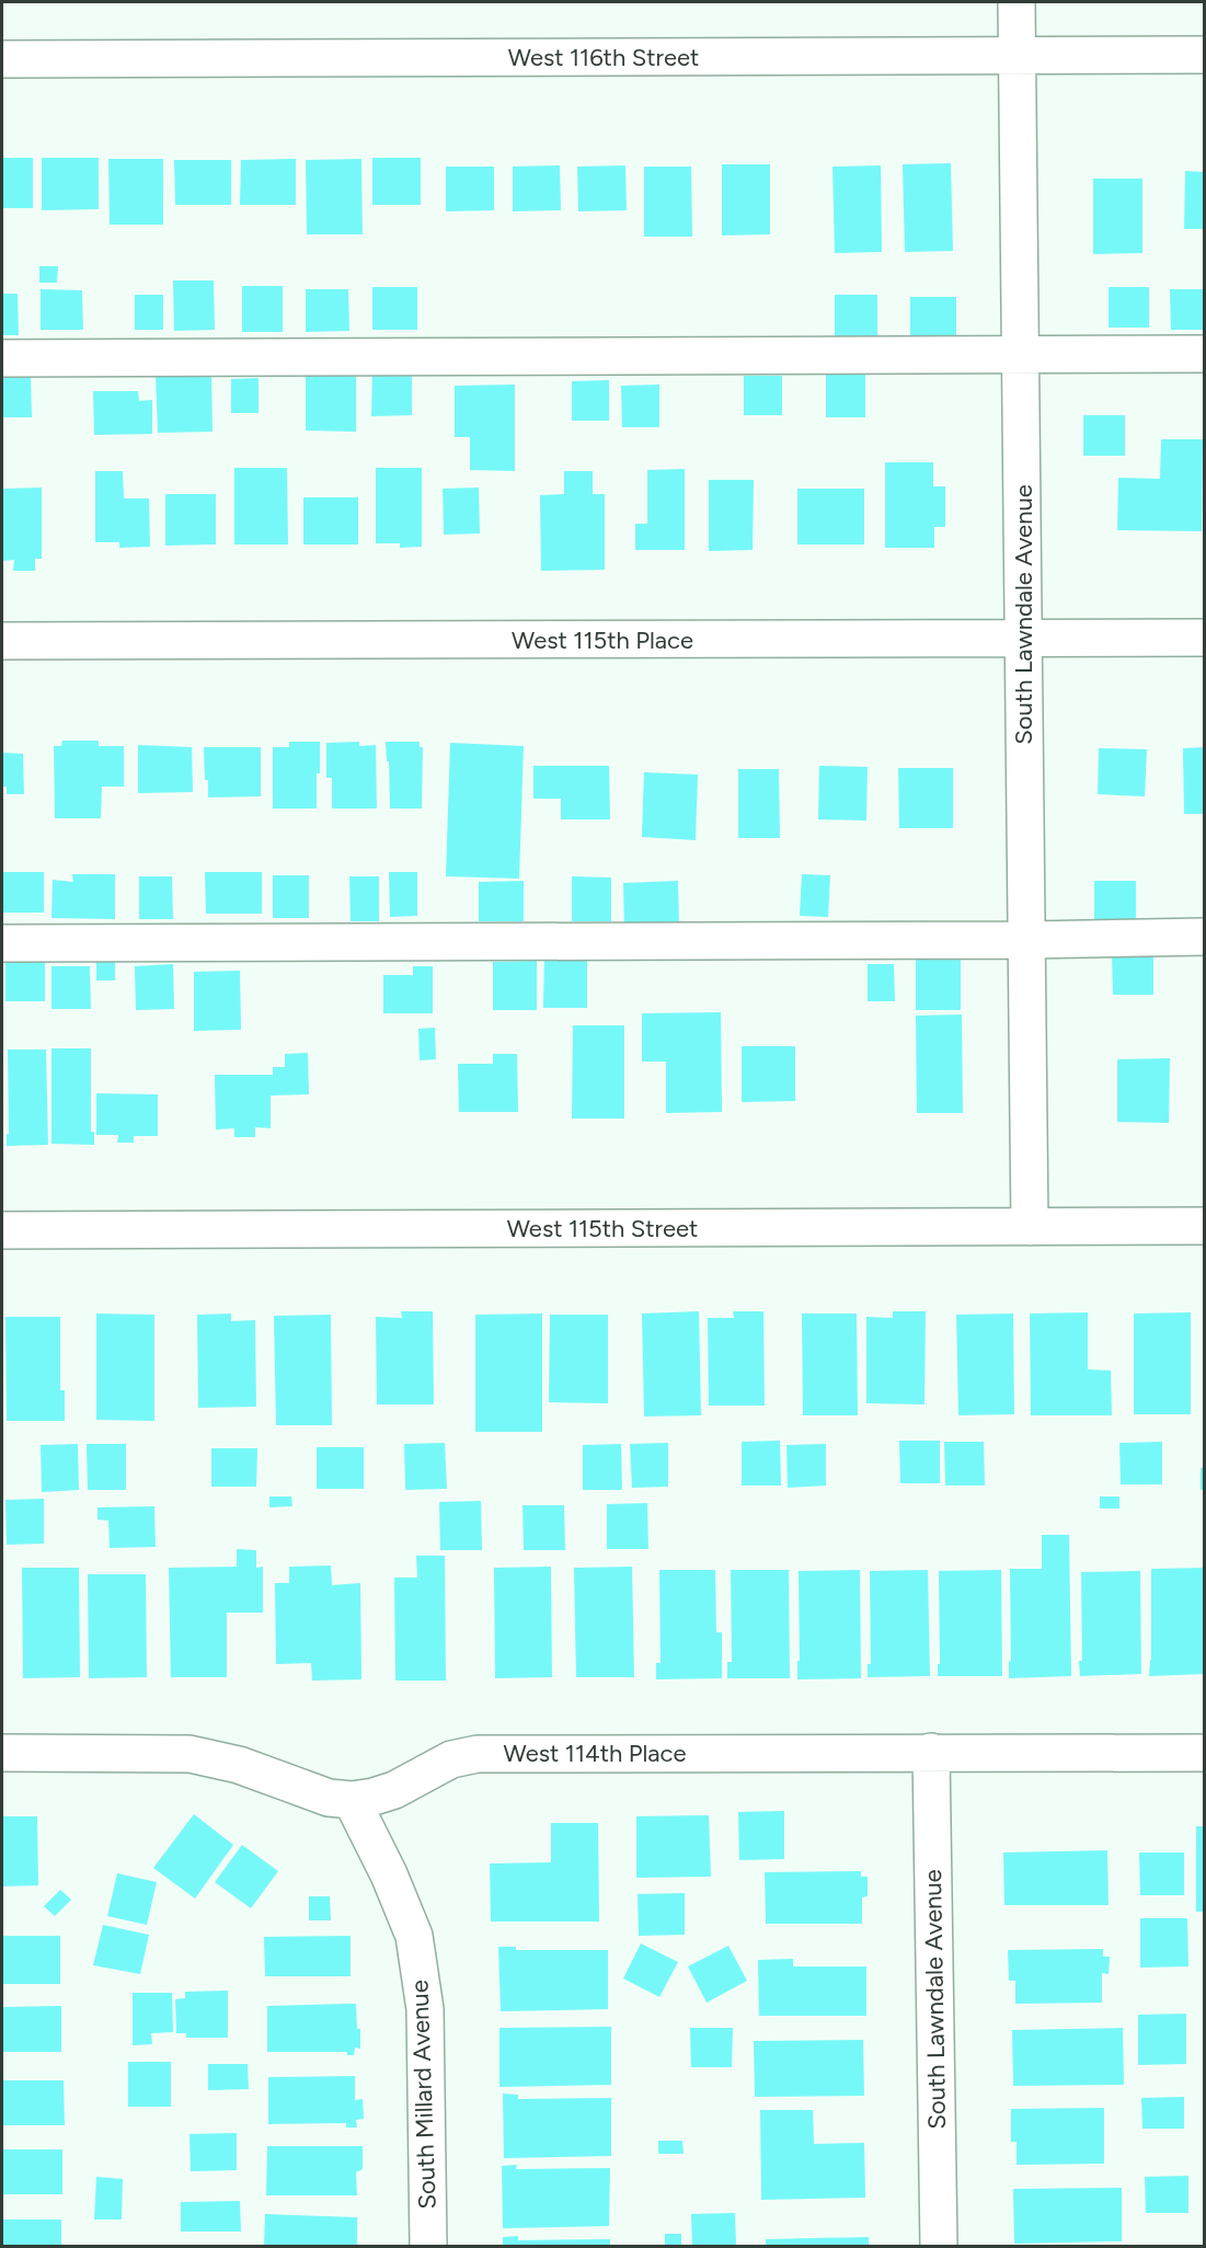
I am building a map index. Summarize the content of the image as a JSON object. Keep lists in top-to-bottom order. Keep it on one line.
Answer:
{"streets":{"street":["West 116th Street","South Lawndale Avenue","West 115th Place","West 115th Street","West 114th Place","South Millard Avenue"]},"crossings":[["West 116th Street","South Lawndale Avenue"],["South Lawndale Avenue","West 115th Place"],["South Lawndale Avenue","West 115th Street"],["South Lawndale Avenue","West 114th Place"],["West 114th Place","South Millard Avenue"]]}
